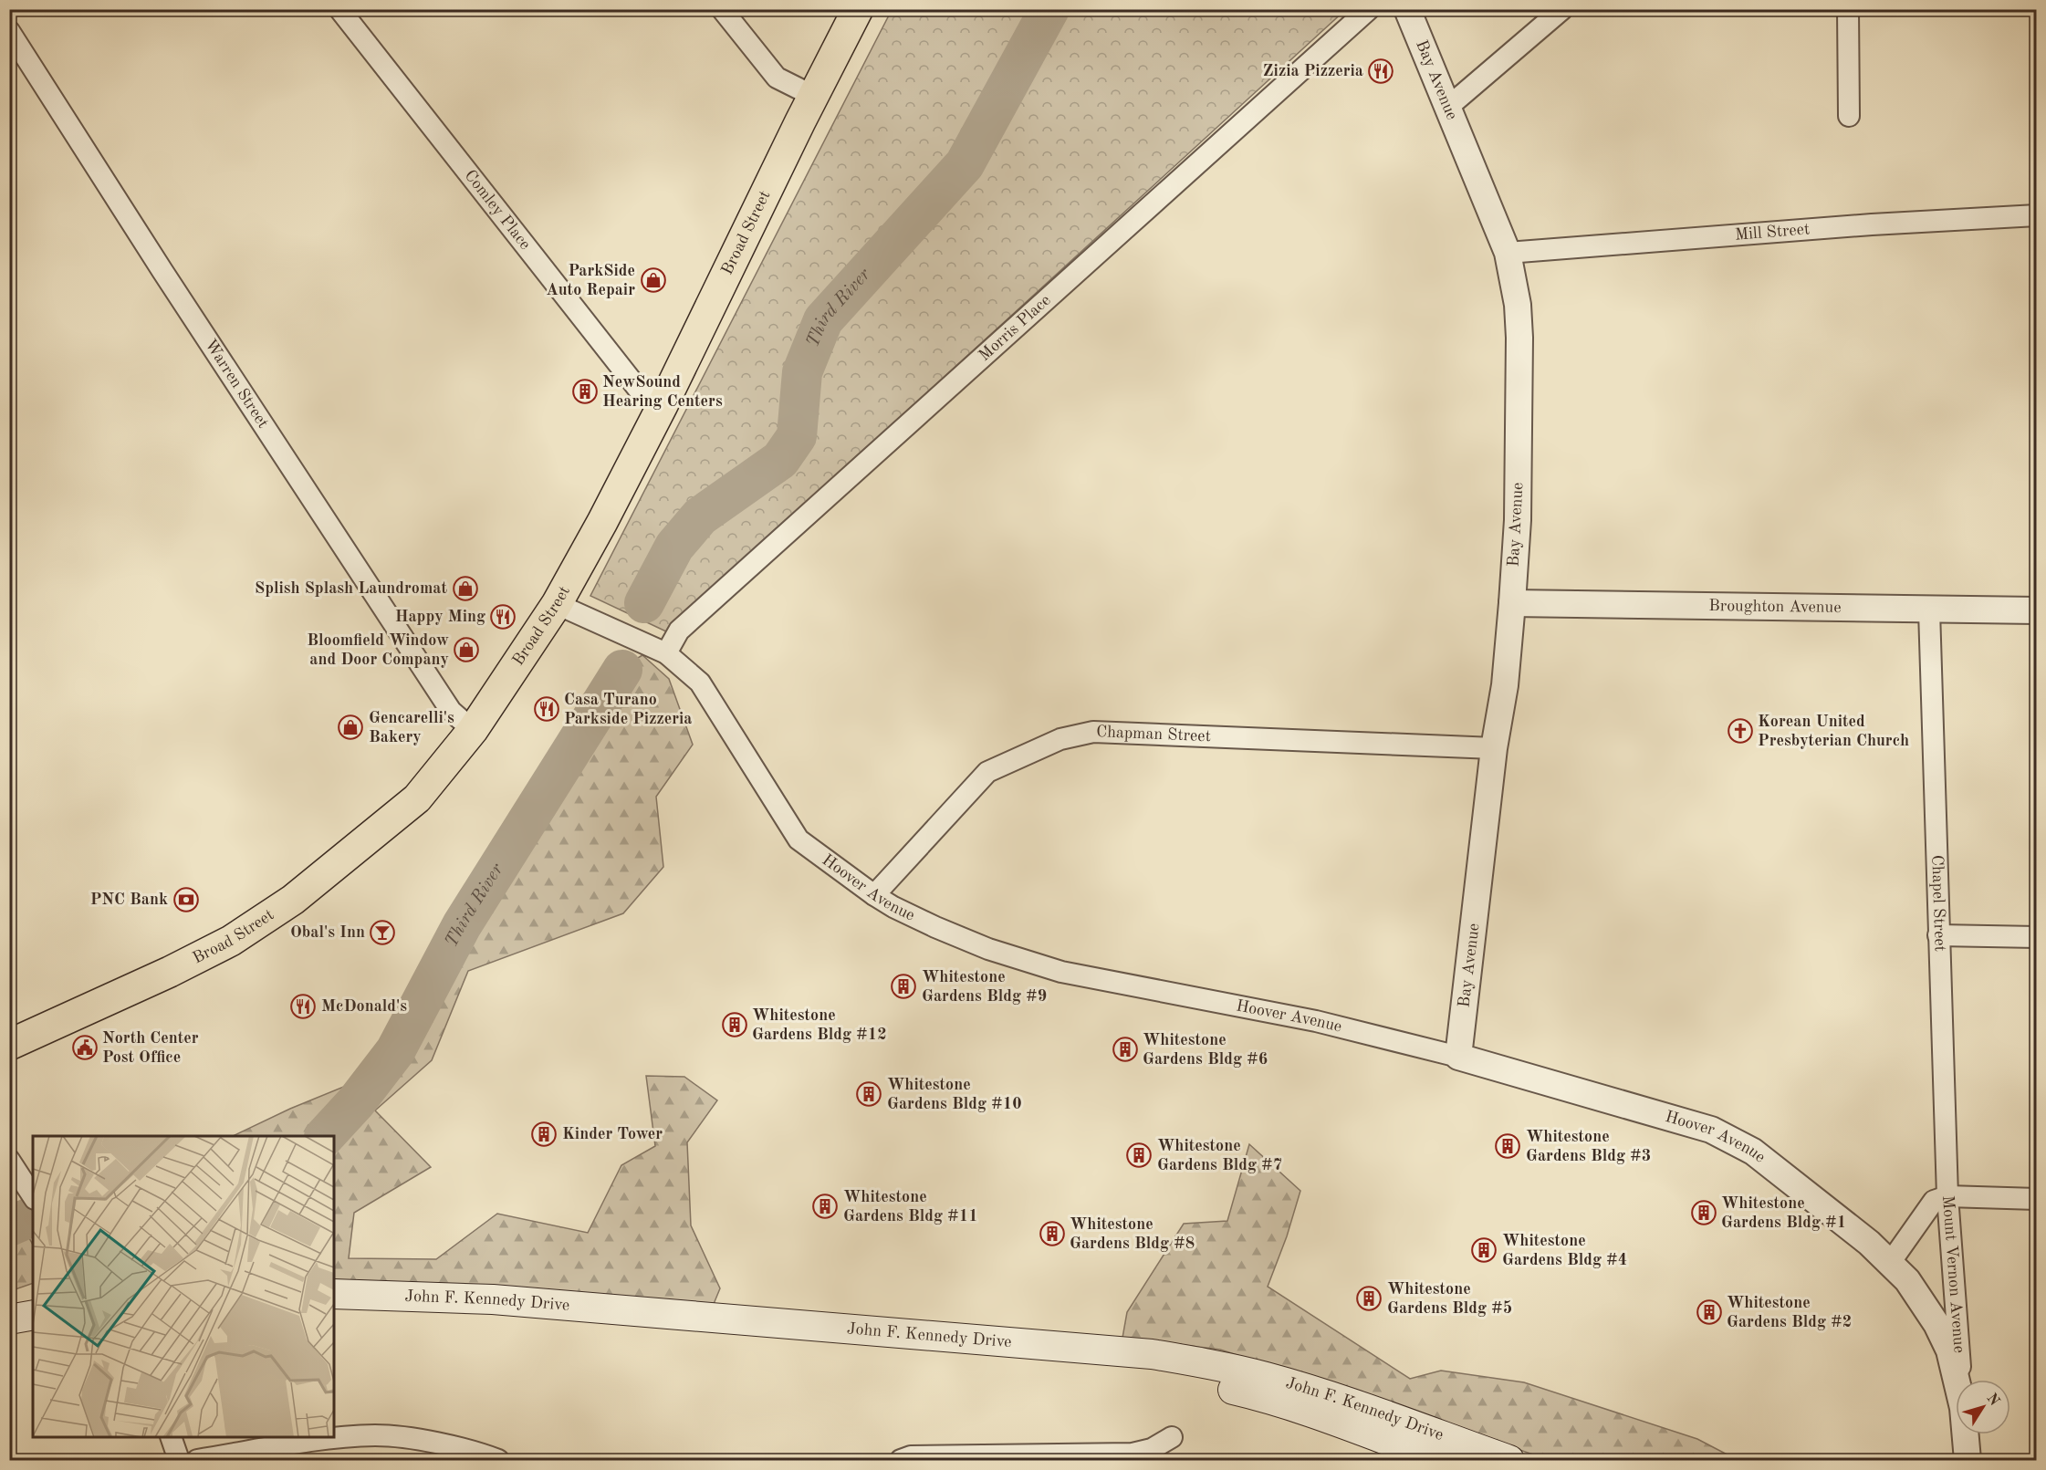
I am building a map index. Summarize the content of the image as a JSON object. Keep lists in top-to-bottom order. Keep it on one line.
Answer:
{"streets":{"main road":["Broad Street","John F. Kennedy Drive"],"street":["Bay Avenue","Comley Place","Mill Street","Morris Place","Warren Street","Broughton Avenue","Chapman Street","Hoover Avenue","Chapel Street","Mount Vernon Avenue"]},"crossings":[["Bay Avenue","Mill Street"],["Bay Avenue","Broughton Avenue"],["Bay Avenue","Chapman Street"],["Bay Avenue","Hoover Avenue"],["Comley Place","Broad Street"],["Broad Street","Warren Street"],["Broad Street","Hoover Avenue"],["Morris Place","Hoover Avenue"],["Broughton Avenue","Chapel Street"],["Chapman Street","Hoover Avenue"],["Chapel Street","Mount Vernon Avenue"]],"water":["Third River"],"places":{"restaurant":["Zizia Pizzeria","Happy Ming","Casa Turano Parkside Pizzeria","McDonald's"],"shop":["ParkSide Auto Repair","Splish Splash Laundromat","Bloomfield Window and Door Company","Gencarelli's Bakery"],"building":["NewSound Hearing Centers","Whitestone Gardens Bldg #9","Whitestone Gardens Bldg #12","Whitestone Gardens Bldg #6","Whitestone Gardens Bldg #10","Kinder Tower","Whitestone Gardens Bldg #3","Whitestone Gardens Bldg #7","Whitestone Gardens Bldg #11","Whitestone Gardens Bldg #1","Whitestone Gardens Bldg #8","Whitestone Gardens Bldg #4","Whitestone Gardens Bldg #5","Whitestone Gardens Bldg #2"],"church":["Korean United Presbyterian Church"],"bank":["PNC Bank"],"bar":["Obal's Inn"],"public building":["North Center Post Office"]},"north":"top right"}
